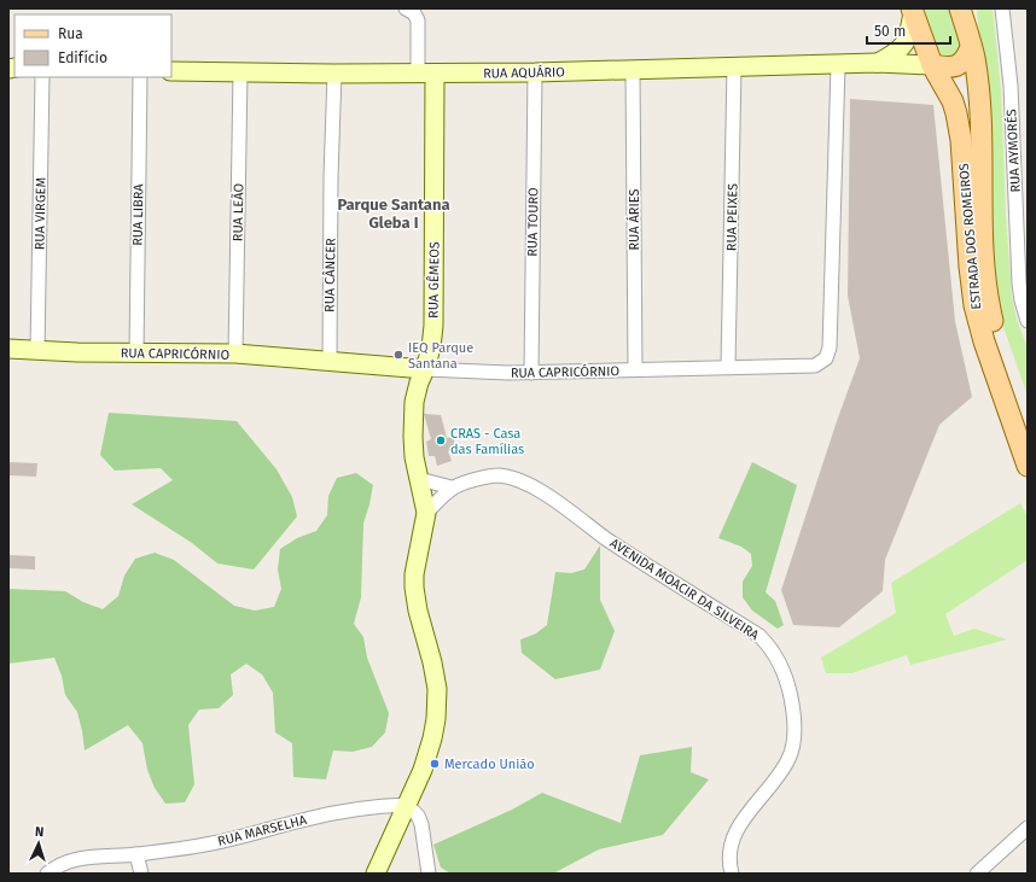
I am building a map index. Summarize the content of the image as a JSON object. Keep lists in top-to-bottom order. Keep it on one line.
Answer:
{"streets":{"main road":["ESTRADA DOS ROMEIROS"],"street":["RUA AQUÁRIO","RUA AYMORÉS","RUA LEÃO","RUA VIRGEM","RUA LIBRA","RUA PEIXES","RUA ÁRIES","RUA TOURO","RUA CÂNCER","RUA GÊMEOS","RUA CAPRICÓRNIO","AVENIDA MOACIR DA SILVEIRA","RUA MARSELHA"]},"crossings":[["RUA AQUÁRIO","RUA LEÃO"],["RUA AQUÁRIO","RUA PEIXES"],["RUA AQUÁRIO","RUA ÁRIES"],["RUA AQUÁRIO","RUA TOURO"],["RUA AQUÁRIO","ESTRADA DOS ROMEIROS"],["RUA AQUÁRIO","RUA CÂNCER"],["RUA AQUÁRIO","RUA GÊMEOS"],["RUA AQUÁRIO","RUA CAPRICÓRNIO"],["RUA LEÃO","RUA CAPRICÓRNIO"],["RUA VIRGEM","RUA CAPRICÓRNIO"],["RUA LIBRA","RUA CAPRICÓRNIO"],["RUA PEIXES","RUA CAPRICÓRNIO"],["RUA ÁRIES","RUA CAPRICÓRNIO"],["RUA TOURO","RUA CAPRICÓRNIO"],["RUA CÂNCER","RUA CAPRICÓRNIO"],["RUA GÊMEOS","RUA CAPRICÓRNIO"],["RUA GÊMEOS","AVENIDA MOACIR DA SILVEIRA"]],"districts":["Parque Santana Gleba I"],"places":["IEQ Parque Santana","CRAS - Casa das Famílias","Mercado União"],"legend":["Rua","Edifício"],"scale_bar":"50 m","north":"top"}
